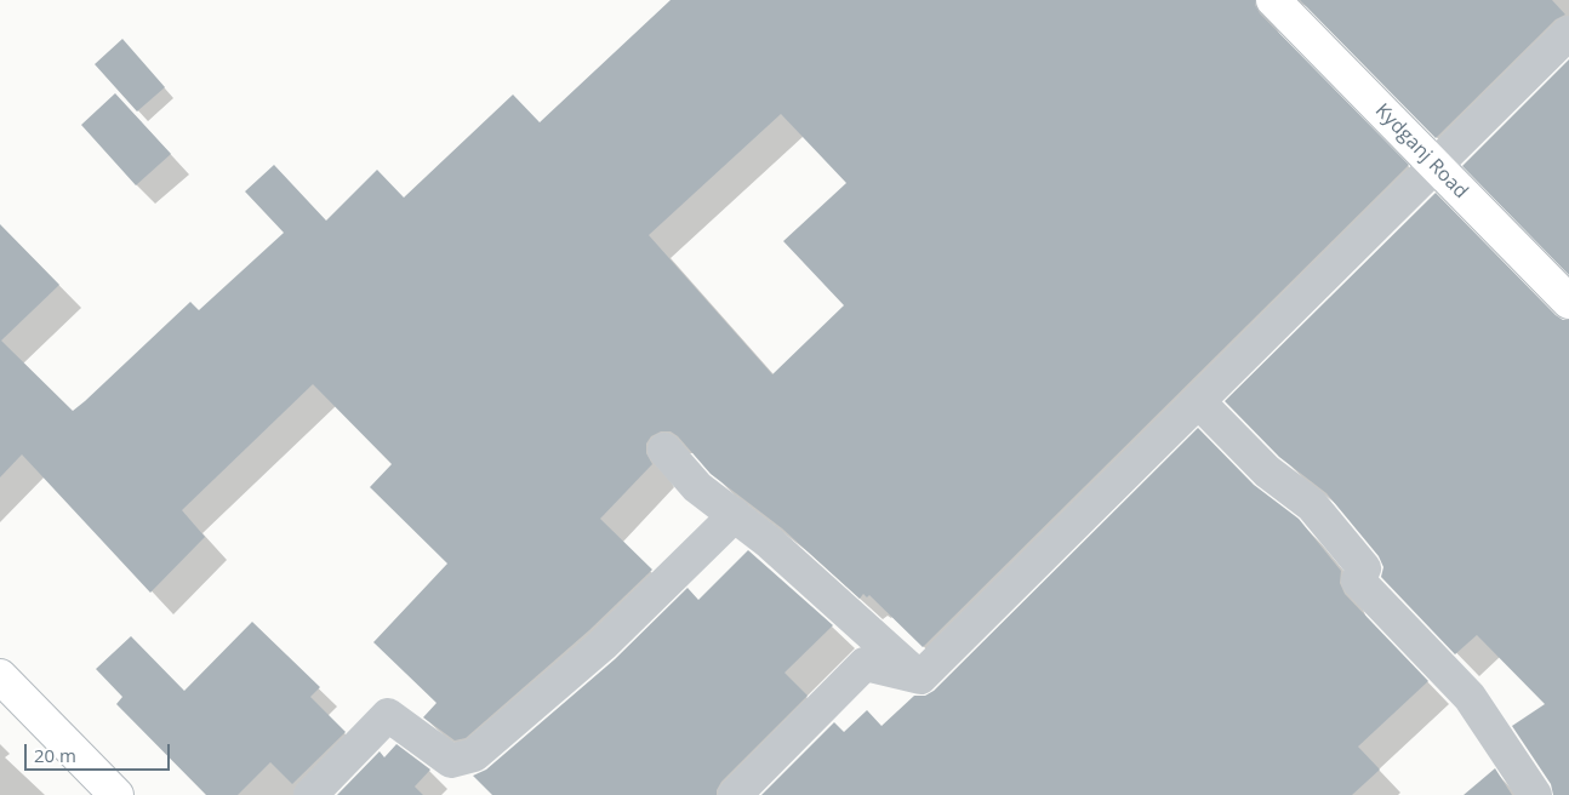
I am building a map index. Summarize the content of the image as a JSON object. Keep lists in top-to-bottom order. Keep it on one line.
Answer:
{"streets":{"main road":["Kydganj Road"]},"scale_bar":"20 m"}
